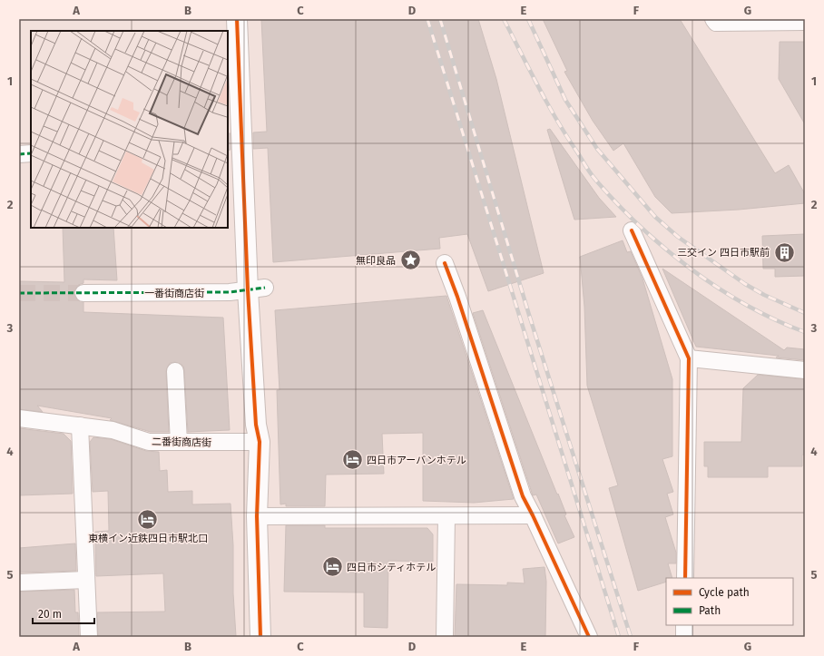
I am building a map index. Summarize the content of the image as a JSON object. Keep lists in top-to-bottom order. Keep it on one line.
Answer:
{"streets":{"street":["一番街商店街","二番街商店街"]},"places":{"building":["三交イン 四日市駅前"],"place":["無印良品"],"hotel":["四日市アーバンホテル","東横イン近鉄四日市駅北口","四日市シティホテル"]},"legend":["Cycle path","Path"],"scale_bar":"20 m","grid":{"columns":["A","B","C","D","E","F","G"],"rows":["1","2","3","4","5"]}}
